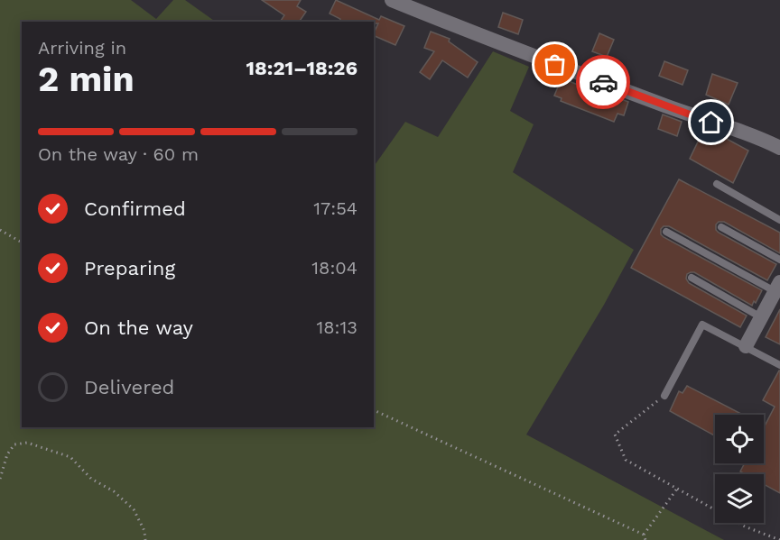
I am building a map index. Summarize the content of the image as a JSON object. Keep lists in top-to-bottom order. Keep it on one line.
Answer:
{"page":{"heading":["2 min","Arriving in","18:21–18:26"],"bar":"On the way · 60 m","list":[["Confirmed","17:54"],["Preparing","18:04"],["On the way","18:13"],"Delivered"]}}
